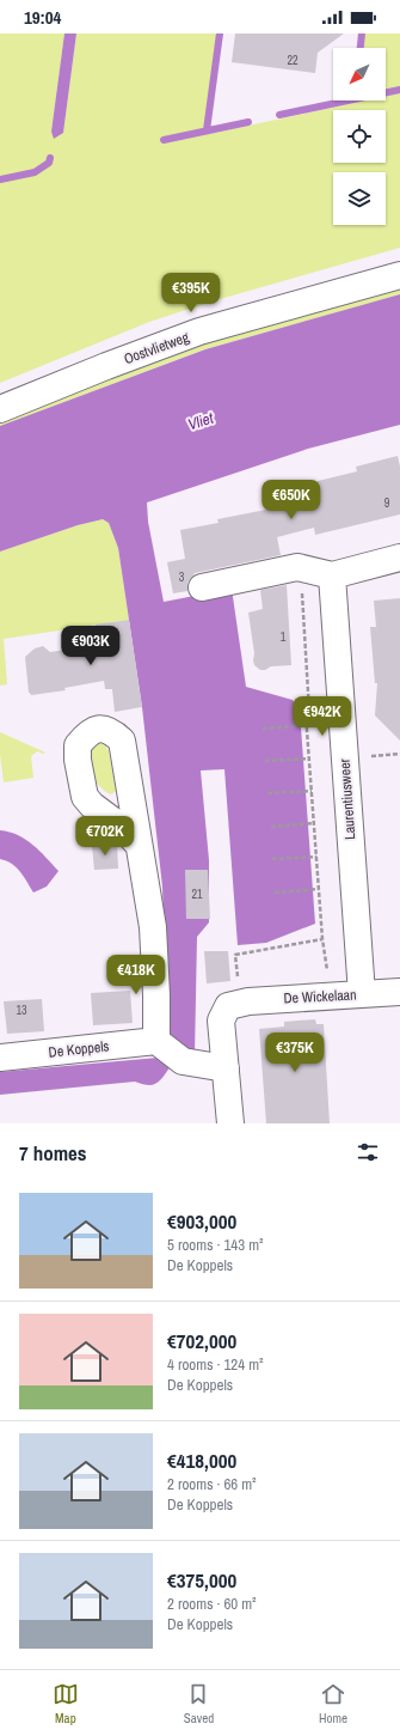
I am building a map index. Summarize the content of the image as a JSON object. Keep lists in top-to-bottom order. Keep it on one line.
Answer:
{"streets":{"street":["Oostvlietweg","Laurentiusweer","De Wickelaan","De Koppels"]},"crossings":[["Laurentiusweer","De Wickelaan"]],"water":["Vliet"],"house_numbers":["22","9","3","1","21","13"],"north":"bottom left","page":{"status":"19:04","price":["€395K","€650K","€903K","€942K","€702K","€418K","€375K"],"heading":"7 homes","list":[{"name":"€903,000","note":"5 rooms · 143 m² · De Koppels"},{"name":"€702,000","note":"4 rooms · 124 m² · De Koppels"},{"name":"€418,000","note":"2 rooms · 66 m² · De Koppels"},{"name":"€375,000","note":"2 rooms · 60 m² · De Koppels"}],"tabs":["Map","Saved","Home"]}}
